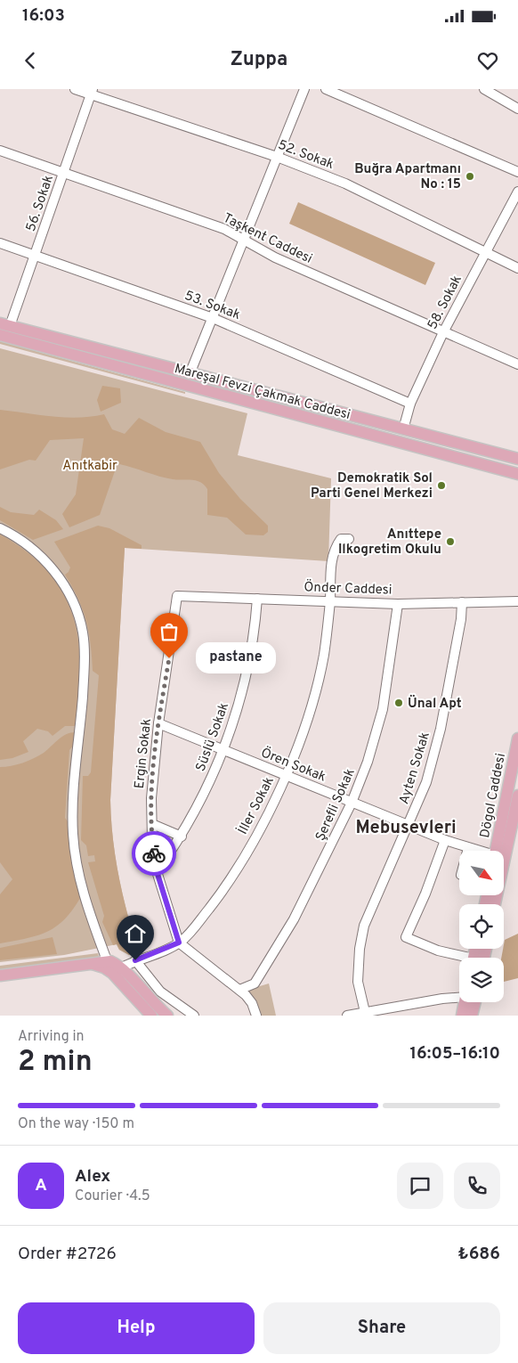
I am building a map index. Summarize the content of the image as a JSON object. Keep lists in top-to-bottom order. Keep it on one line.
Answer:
{"streets":{"main road":["Mareşal Fevzi Çakmak Caddesi","Dögol Caddesi"],"street":["52. Sokak","56. Sokak","Taşkent Caddesi","58. Sokak","53. Sokak","Önder Caddesi","Süslü Sokak","Ergin Sokak","Ören Sokak","Ayten Sokak","Şerefli Sokak","İller Sokak"]},"crossings":[["52. Sokak","56. Sokak"],["52. Sokak","58. Sokak"],["56. Sokak","Taşkent Caddesi"],["56. Sokak","53. Sokak"],["56. Sokak","Mareşal Fevzi Çakmak Caddesi"],["Taşkent Caddesi","58. Sokak"],["58. Sokak","53. Sokak"],["58. Sokak","Mareşal Fevzi Çakmak Caddesi"],["Önder Caddesi","Süslü Sokak"],["Önder Caddesi","Ergin Sokak"],["Önder Caddesi","Ayten Sokak"],["Önder Caddesi","Şerefli Sokak"],["Önder Caddesi","İller Sokak"],["Süslü Sokak","Ergin Sokak"],["Süslü Sokak","Ören Sokak"],["Ergin Sokak","Ören Sokak"],["Ergin Sokak","İller Sokak"],["Ören Sokak","Ayten Sokak"],["Ören Sokak","Şerefli Sokak"],["Ören Sokak","İller Sokak"]],"districts":["Mebusevleri"],"parks":["Anıtkabir"],"places":["Buğra Apartmanı No : 15","Demokratik Sol Parti Genel Merkezi","Anıttepe Ilkogretim Okulu","pastane","Ünal Apt"],"north":"bottom right","page":{"status":"16:03","header":"Zuppa","bubble":"pastane","heading":["2 min","Arriving in","16:05–16:10"],"panel":["Alex","Courier · 4.5","Order #2726","₺686"],"bar":"On the way · 150 m","round":"A","buttons":["Help","Share"]}}
